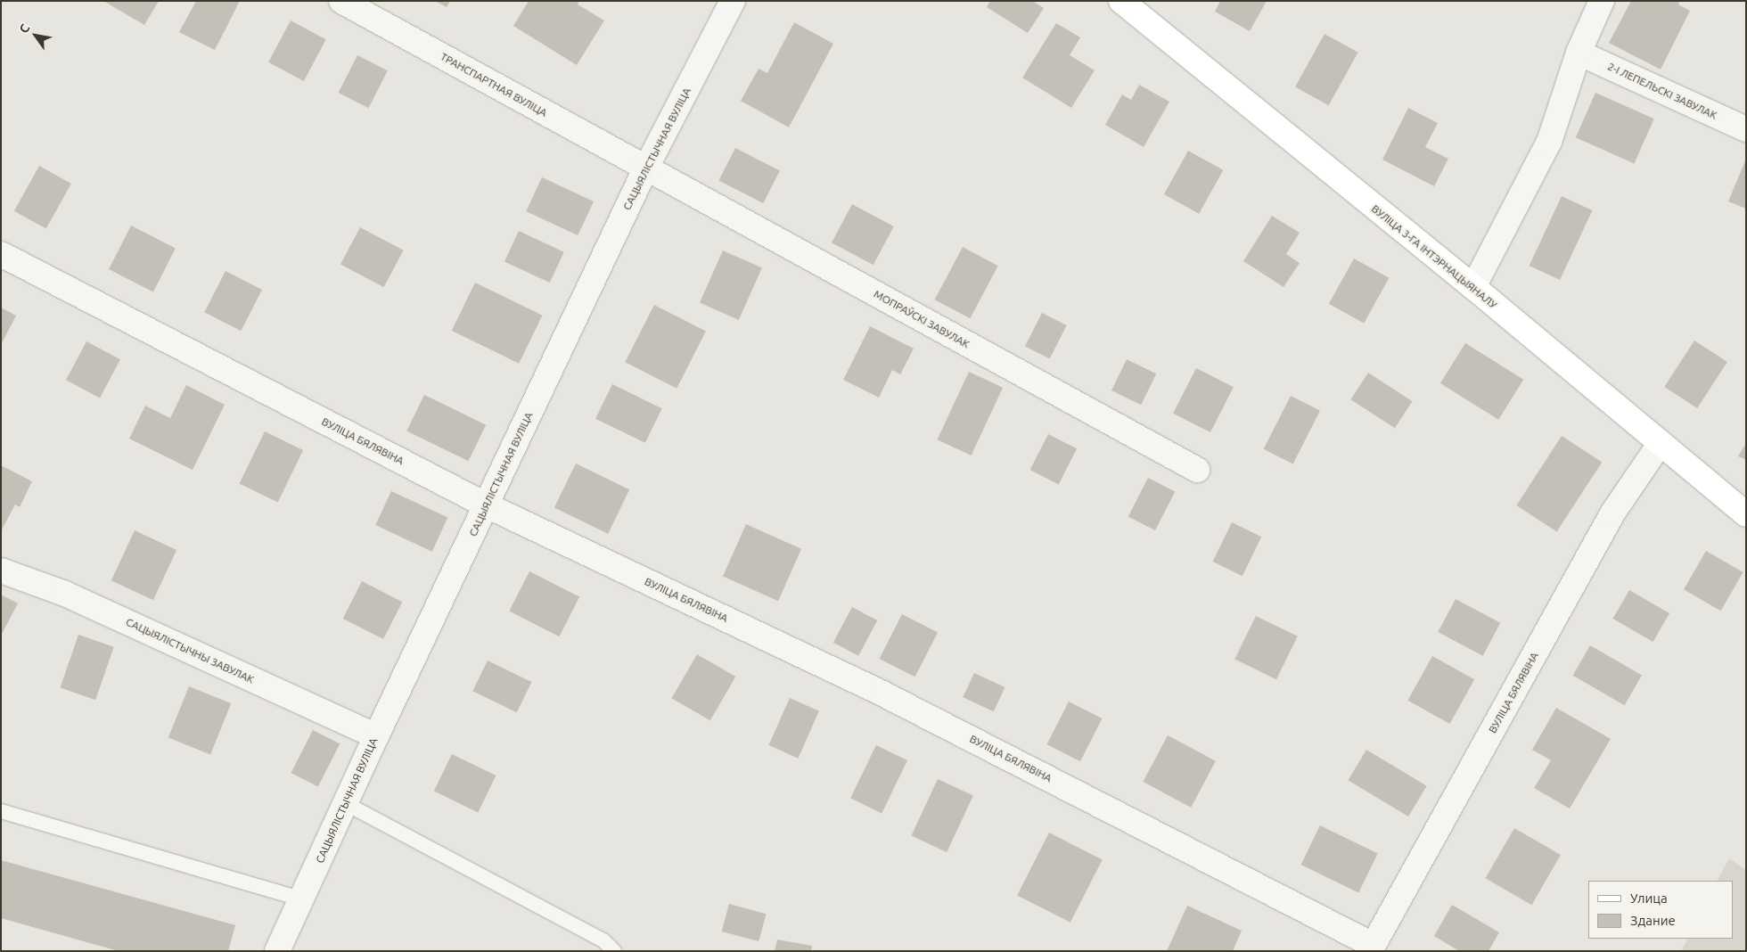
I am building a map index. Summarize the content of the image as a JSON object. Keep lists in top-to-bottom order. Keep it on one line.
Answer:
{"streets":{"main road":["ВУЛІЦА 3-ГА ІНТЭРНАЦЫЯНАЛУ"],"street":["ТРАНСПАРТНАЯ ВУЛІЦА","2-І ЛЕПЕЛЬСКІ ЗАВУЛАК","САЦЫЯЛІСТЫЧНАЯ ВУЛІЦА","МОПРАЎСКІ ЗАВУЛАК","ВУЛІЦА БЯЛЯВІНА","САЦЫЯЛІСТЫЧНЫ ЗАВУЛАК"]},"crossings":[["ТРАНСПАРТНАЯ ВУЛІЦА","САЦЫЯЛІСТЫЧНАЯ ВУЛІЦА"],["ТРАНСПАРТНАЯ ВУЛІЦА","МОПРАЎСКІ ЗАВУЛАК"],["САЦЫЯЛІСТЫЧНАЯ ВУЛІЦА","МОПРАЎСКІ ЗАВУЛАК"],["САЦЫЯЛІСТЫЧНАЯ ВУЛІЦА","ВУЛІЦА БЯЛЯВІНА"],["САЦЫЯЛІСТЫЧНАЯ ВУЛІЦА","САЦЫЯЛІСТЫЧНЫ ЗАВУЛАК"],["ВУЛІЦА 3-ГА ІНТЭРНАЦЫЯНАЛУ","ВУЛІЦА БЯЛЯВІНА"]],"legend":["Улица","Здание"],"north":"top left"}
